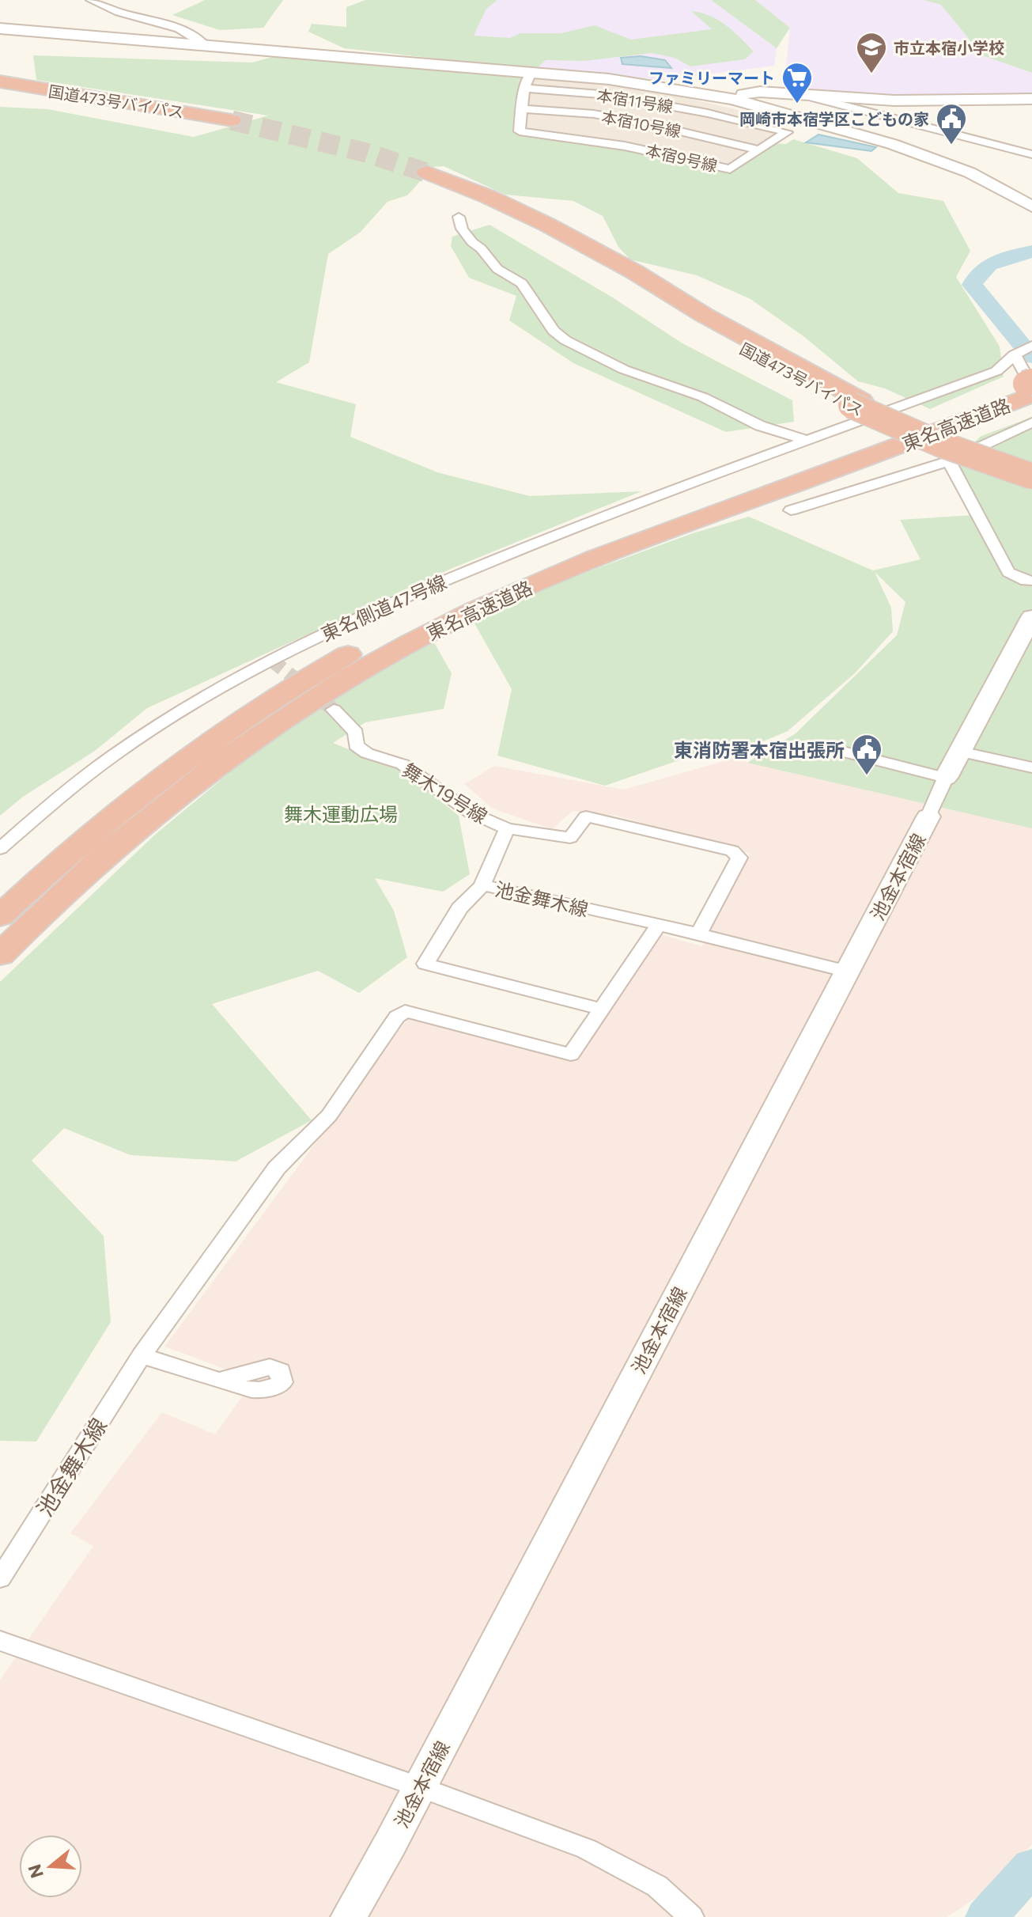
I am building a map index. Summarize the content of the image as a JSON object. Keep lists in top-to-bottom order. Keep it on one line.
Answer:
{"streets":{"highway":["国道473号バイパス","東名高速道路"],"street":["本宿11号線","本宿10号線","本宿9号線","東名側道47号線","舞木19号線","池金本宿線","池金舞木線"]},"crossings":[["本宿11号線","本宿10号線"],["本宿11号線","本宿9号線"],["本宿10号線","本宿9号線"],["舞木19号線","池金舞木線"]],"parks":["舞木運動広場"],"places":{"school or university":["市立本宿小学校"],"supermarket":["ファミリーマート"],"public building":["岡崎市本宿学区こどもの家","東消防署本宿出張所"]},"north":"left"}
